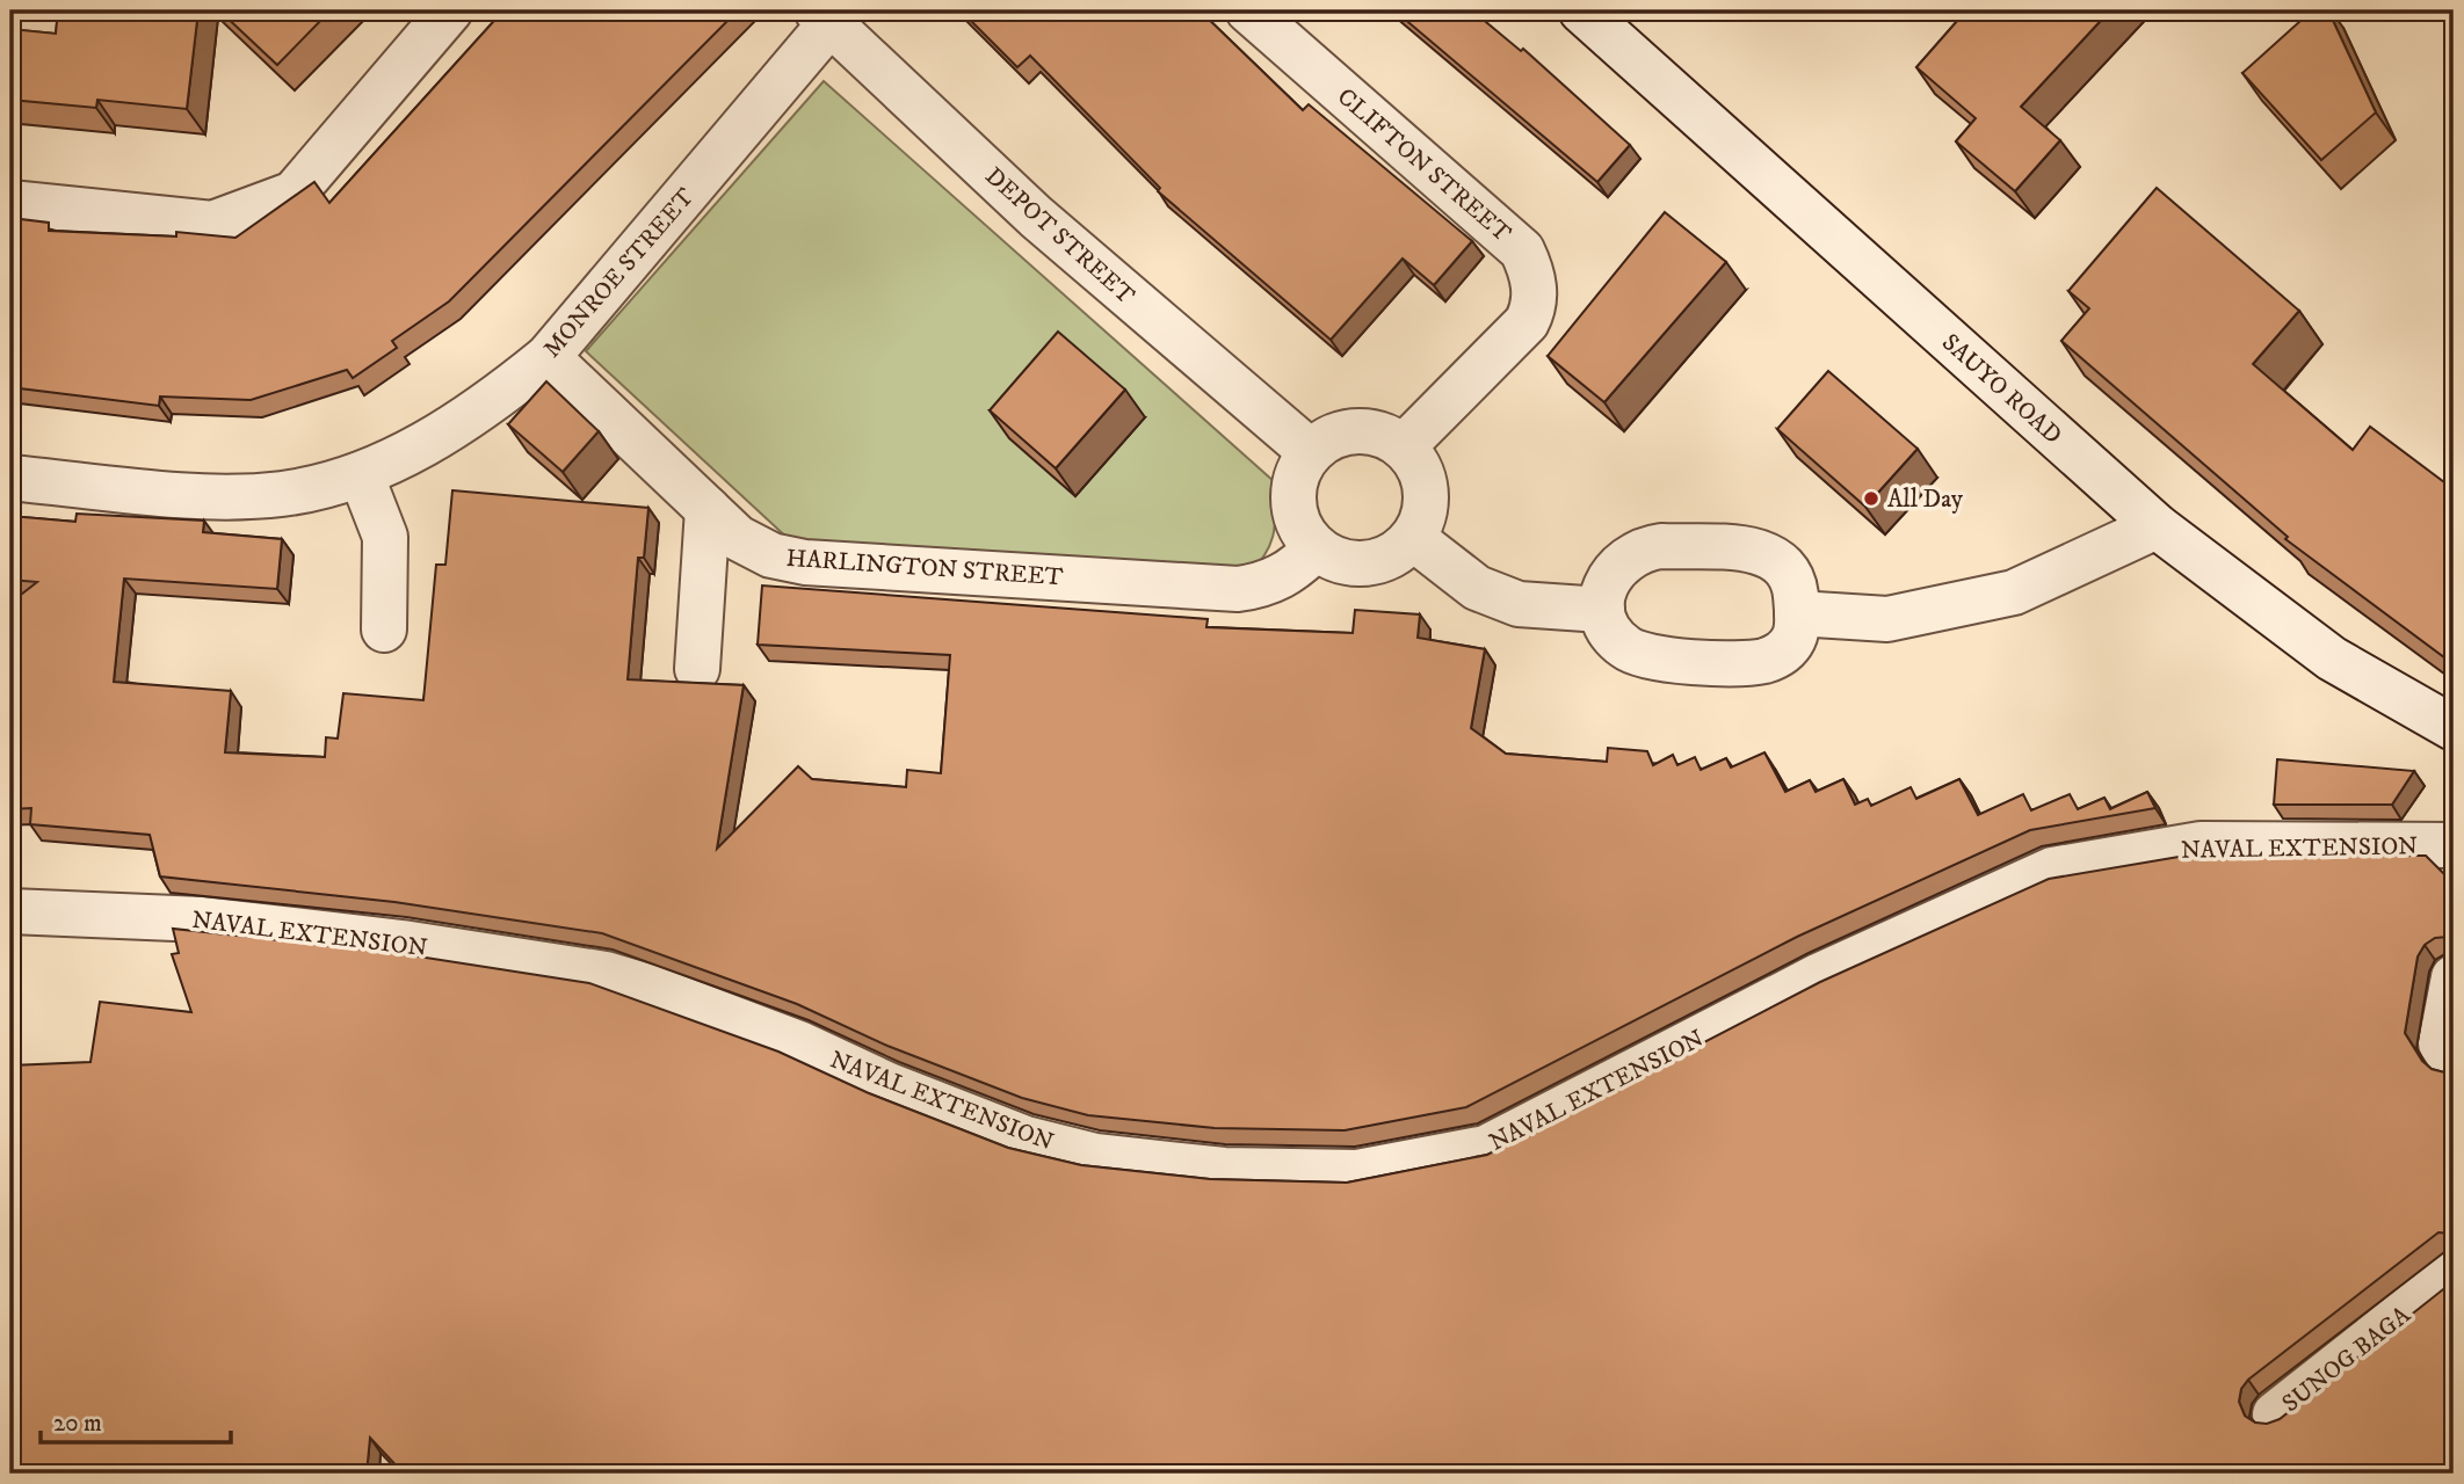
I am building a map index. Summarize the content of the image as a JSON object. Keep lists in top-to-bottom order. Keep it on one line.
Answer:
{"streets":{"street":["CLIFTON STREET","DEPOT STREET","MONROE STREET","SAUYO ROAD","HARLINGTON STREET","NAVAL EXTENSION","SUNOG BAGA"]},"crossings":[["CLIFTON STREET","DEPOT STREET"],["CLIFTON STREET","HARLINGTON STREET"],["DEPOT STREET","MONROE STREET"],["DEPOT STREET","HARLINGTON STREET"],["MONROE STREET","HARLINGTON STREET"]],"places":["All Day"],"scale_bar":"20 m"}
